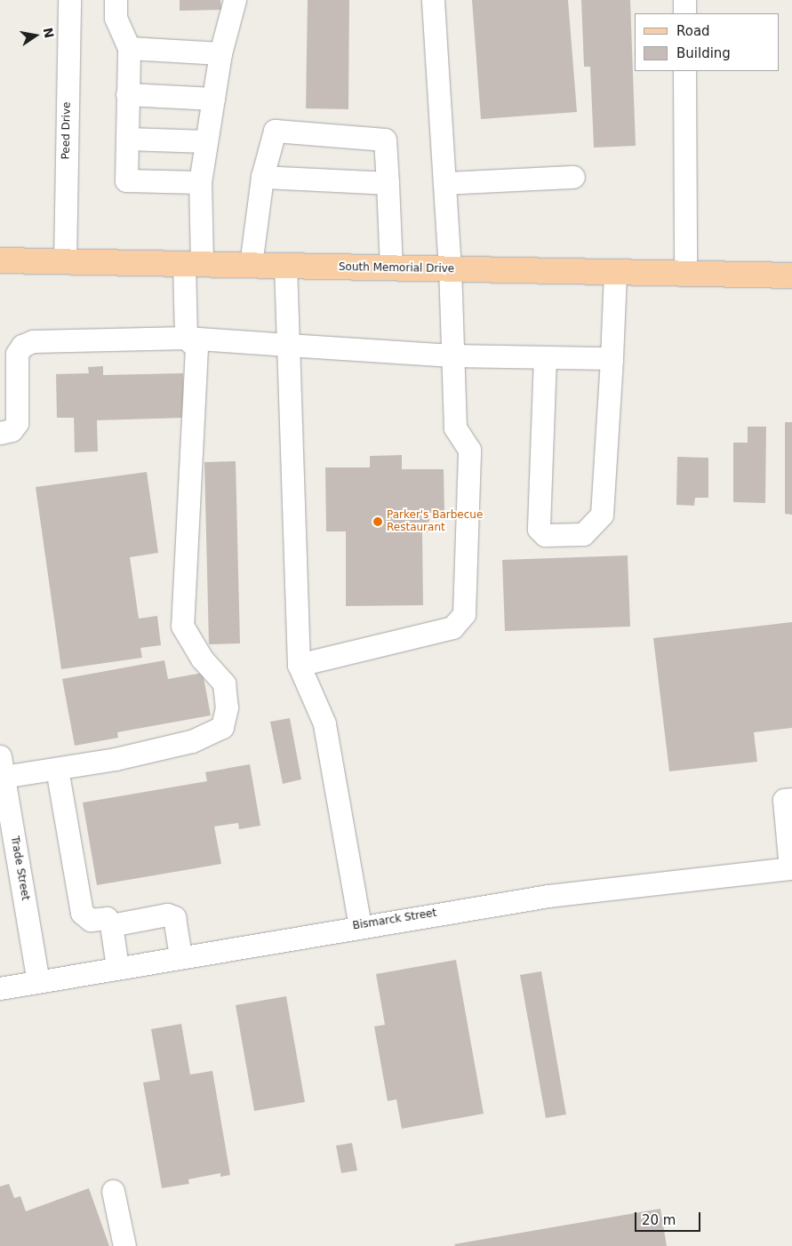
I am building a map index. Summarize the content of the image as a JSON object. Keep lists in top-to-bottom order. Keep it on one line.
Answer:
{"streets":{"main road":["South Memorial Drive"],"street":["Peed Drive","Trade Street","Bismarck Street"]},"crossings":[["Peed Drive","South Memorial Drive"],["Trade Street","Bismarck Street"]],"places":["Parker's Barbecue Restaurant"],"legend":["Road","Building"],"scale_bar":"20 m","north":"right"}
